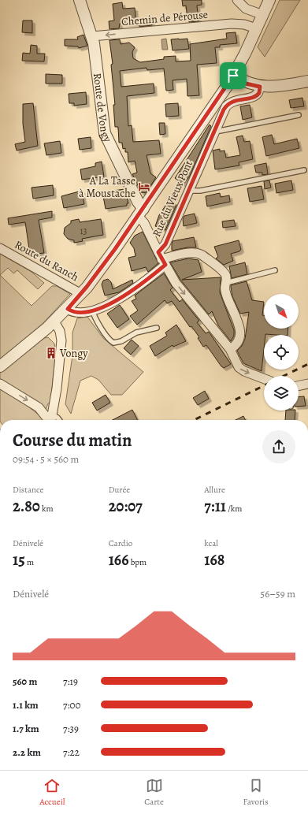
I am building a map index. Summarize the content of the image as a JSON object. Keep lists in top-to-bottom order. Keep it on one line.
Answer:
{"streets":{"street":["Chemin de Pérouse","Route de Vongy","Rue du Vieux Pont","Route du Ranch"]},"crossings":[["Chemin de Pérouse","Route de Vongy"]],"one_way":["Chemin de Pérouse"],"places":{"hotel":["A La Tasse à Moustache"],"building":["Vongy"]},"house_numbers":["13"],"north":"bottom right","page":{"heading":["Course du matin","09:54 · 5 × 560 m"],"stats":[["Distance","2.80 km"],["Durée","20:07"],["Allure","7:11 /km"],["Dénivelé","15 m"],["Cardio","166 bpm"],["kcal","168"]],"chart":["Dénivelé","56–59 m"],"list":[{"name":"560 m","note":"7:19"},{"name":"1.1 km","note":"7:00"},{"name":"1.7 km","note":"7:39"},{"name":"2.2 km","note":"7:22"}],"tabs":["Accueil","Carte","Favoris"]}}
